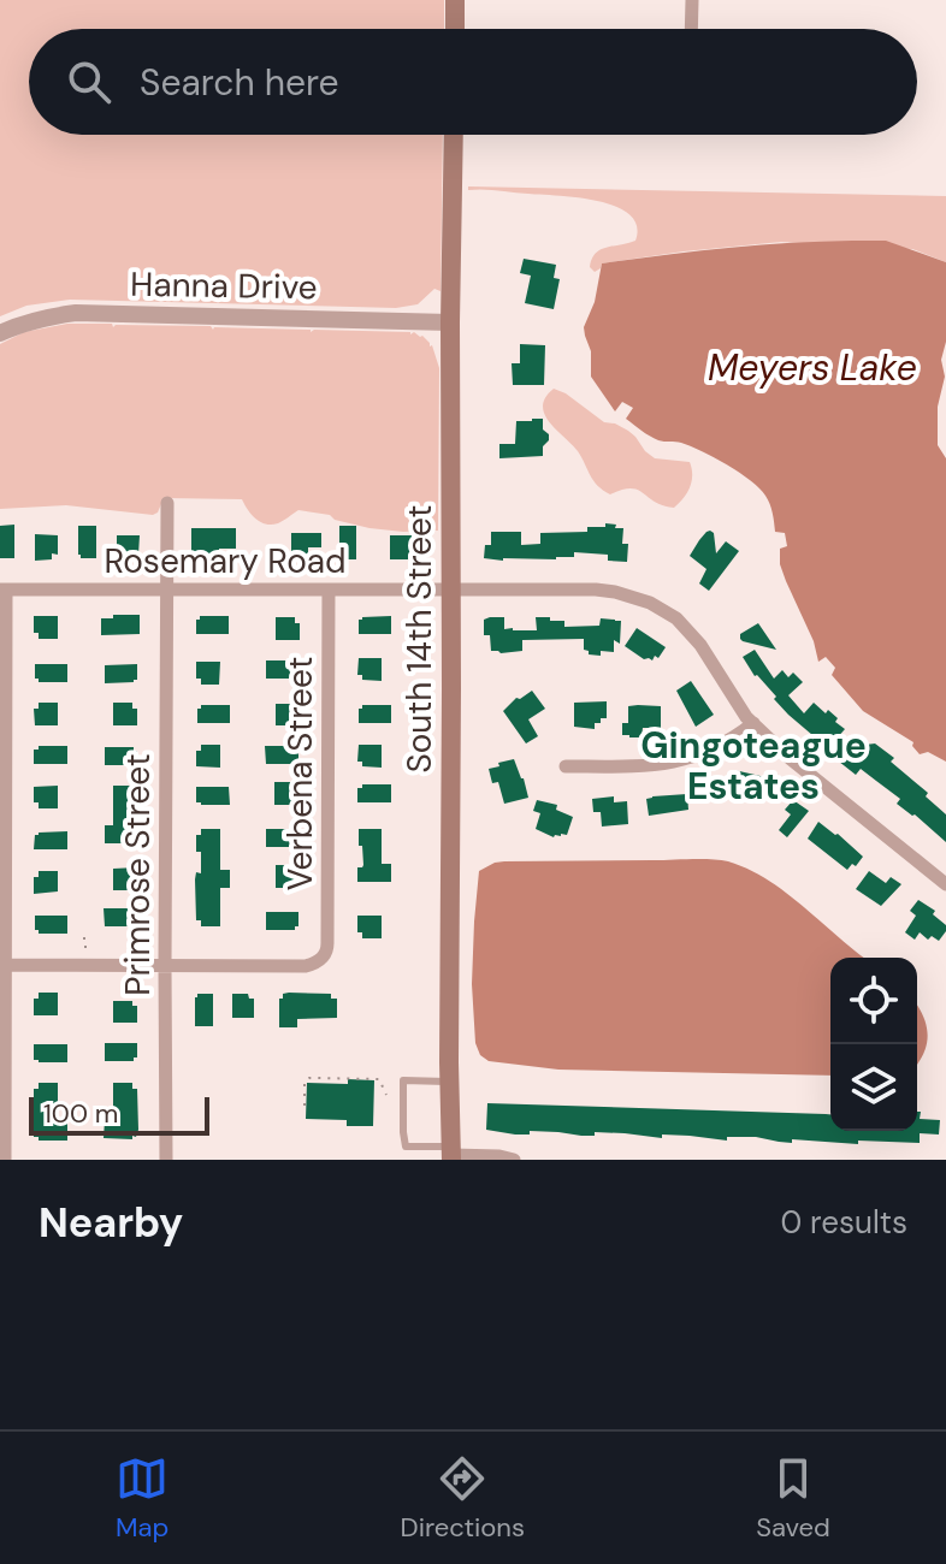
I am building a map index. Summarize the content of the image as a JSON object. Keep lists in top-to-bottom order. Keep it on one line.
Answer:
{"streets":{"main road":["South 14th Street"],"street":["Hanna Drive","Rosemary Road","Verbena Street","Primrose Street"]},"crossings":[["Hanna Drive","South 14th Street"],["Rosemary Road","South 14th Street"],["Rosemary Road","Verbena Street"],["Rosemary Road","Primrose Street"],["Verbena Street","Primrose Street"]],"districts":["Gingoteague Estates"],"water":["Meyers Lake"],"scale_bar":"100 m","page":{"search":"Search here","scale":"100 m","heading":["Nearby","0 results"],"nav":["Map","Directions","Saved"]}}
